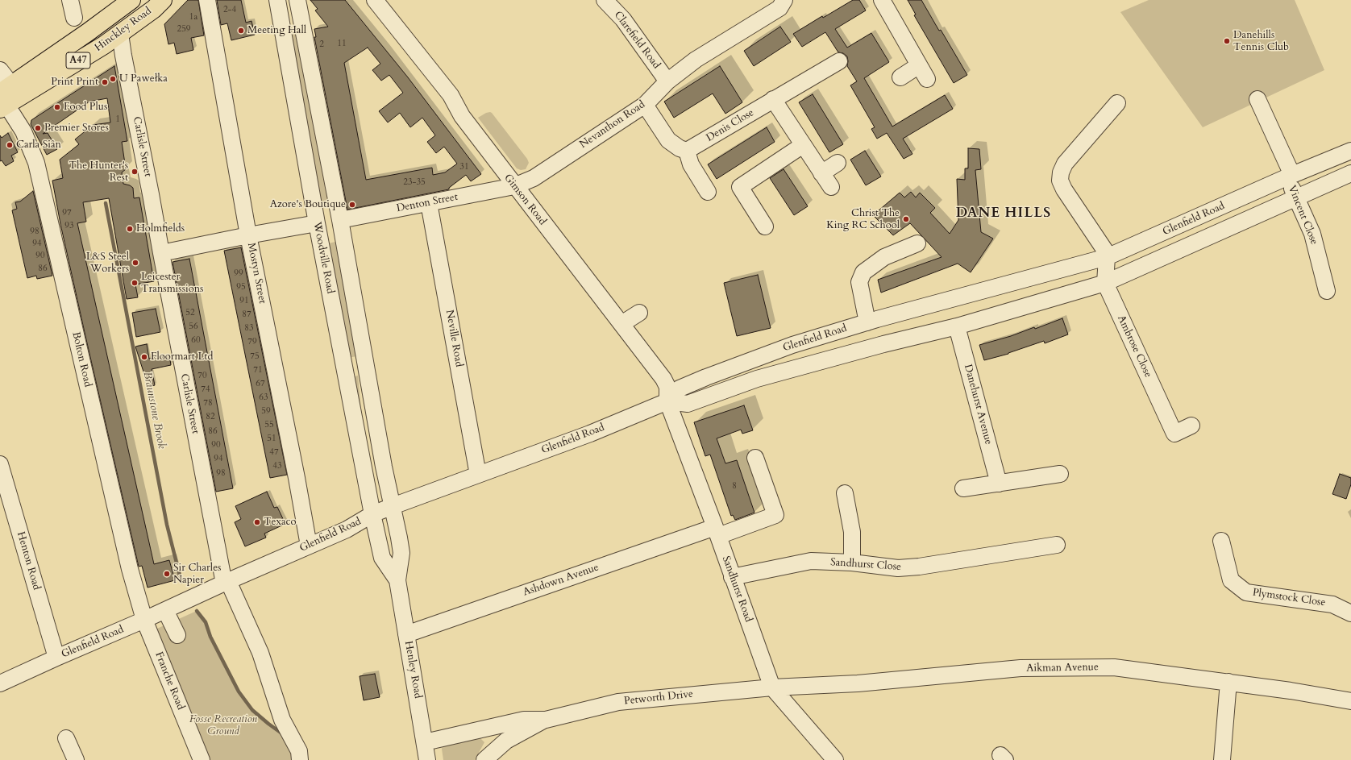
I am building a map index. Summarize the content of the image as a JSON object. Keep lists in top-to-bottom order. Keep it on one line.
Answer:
{"streets":{"main road":["Hinckley Road","A47"],"street":["Clarefield Road","Nevanthon Road","Denis Close","Carlisle Street","Gimson Road","Denton Street","Vincent Close","Glenfield Road","Woodville Road","Mostyn Street","Neville Road","Ambrose Close","Bolton Road","Danehurst Avenue","Henton Road","Sandhurst Close","Ashdown Avenue","Sandhurst Road","Plymstock Close","Aikman Avenue","Henley Road","Franche Road","Petworth Drive"]},"crossings":[["Hinckley Road","Carlisle Street"],["Hinckley Road","Bolton Road"],["Clarefield Road","Nevanthon Road"],["Nevanthon Road","Gimson Road"],["Nevanthon Road","Denton Street"],["Carlisle Street","Glenfield Road"],["Gimson Road","Denton Street"],["Gimson Road","Glenfield Road"],["Gimson Road","Sandhurst Road"],["Denton Street","Neville Road"],["Vincent Close","Glenfield Road"],["Glenfield Road","Woodville Road"],["Glenfield Road","Mostyn Street"],["Glenfield Road","Neville Road"],["Glenfield Road","Ambrose Close"],["Glenfield Road","Bolton Road"],["Glenfield Road","Danehurst Avenue"],["Glenfield Road","Henton Road"],["Glenfield Road","Sandhurst Road"],["Glenfield Road","Henley Road"],["Glenfield Road","Franche Road"],["Woodville Road","Henley Road"],["Bolton Road","Franche Road"],["Sandhurst Close","Sandhurst Road"],["Ashdown Avenue","Sandhurst Road"],["Ashdown Avenue","Henley Road"],["Sandhurst Road","Aikman Avenue"],["Sandhurst Road","Petworth Drive"],["Aikman Avenue","Petworth Drive"],["Henley Road","Petworth Drive"]],"districts":["DANE HILLS"],"water":["Braunstone Brook"],"parks":["Fosse Recreation Ground"],"places":["Meeting Hall","Danehills Tennis Club","U Pawełka","Print Print","Food Plus","Premier Stores","Carla Siân","The Hunter's Rest","Azore's Boutique","Christ The King RC School","Holmfields","L&S Steel Workers","Leicester Transmissions","Floormart Ltd","Texaco","Sir Charles Napier"],"house_numbers":["2-4","1a","259","11","2","1","31","23-35","97","93","98","94","90","86","99","95","91","52","87","56","83","60","79","75","71","70","67","74","63","78","59","82","55","86","51","90","47","94","43","98","8"]}
